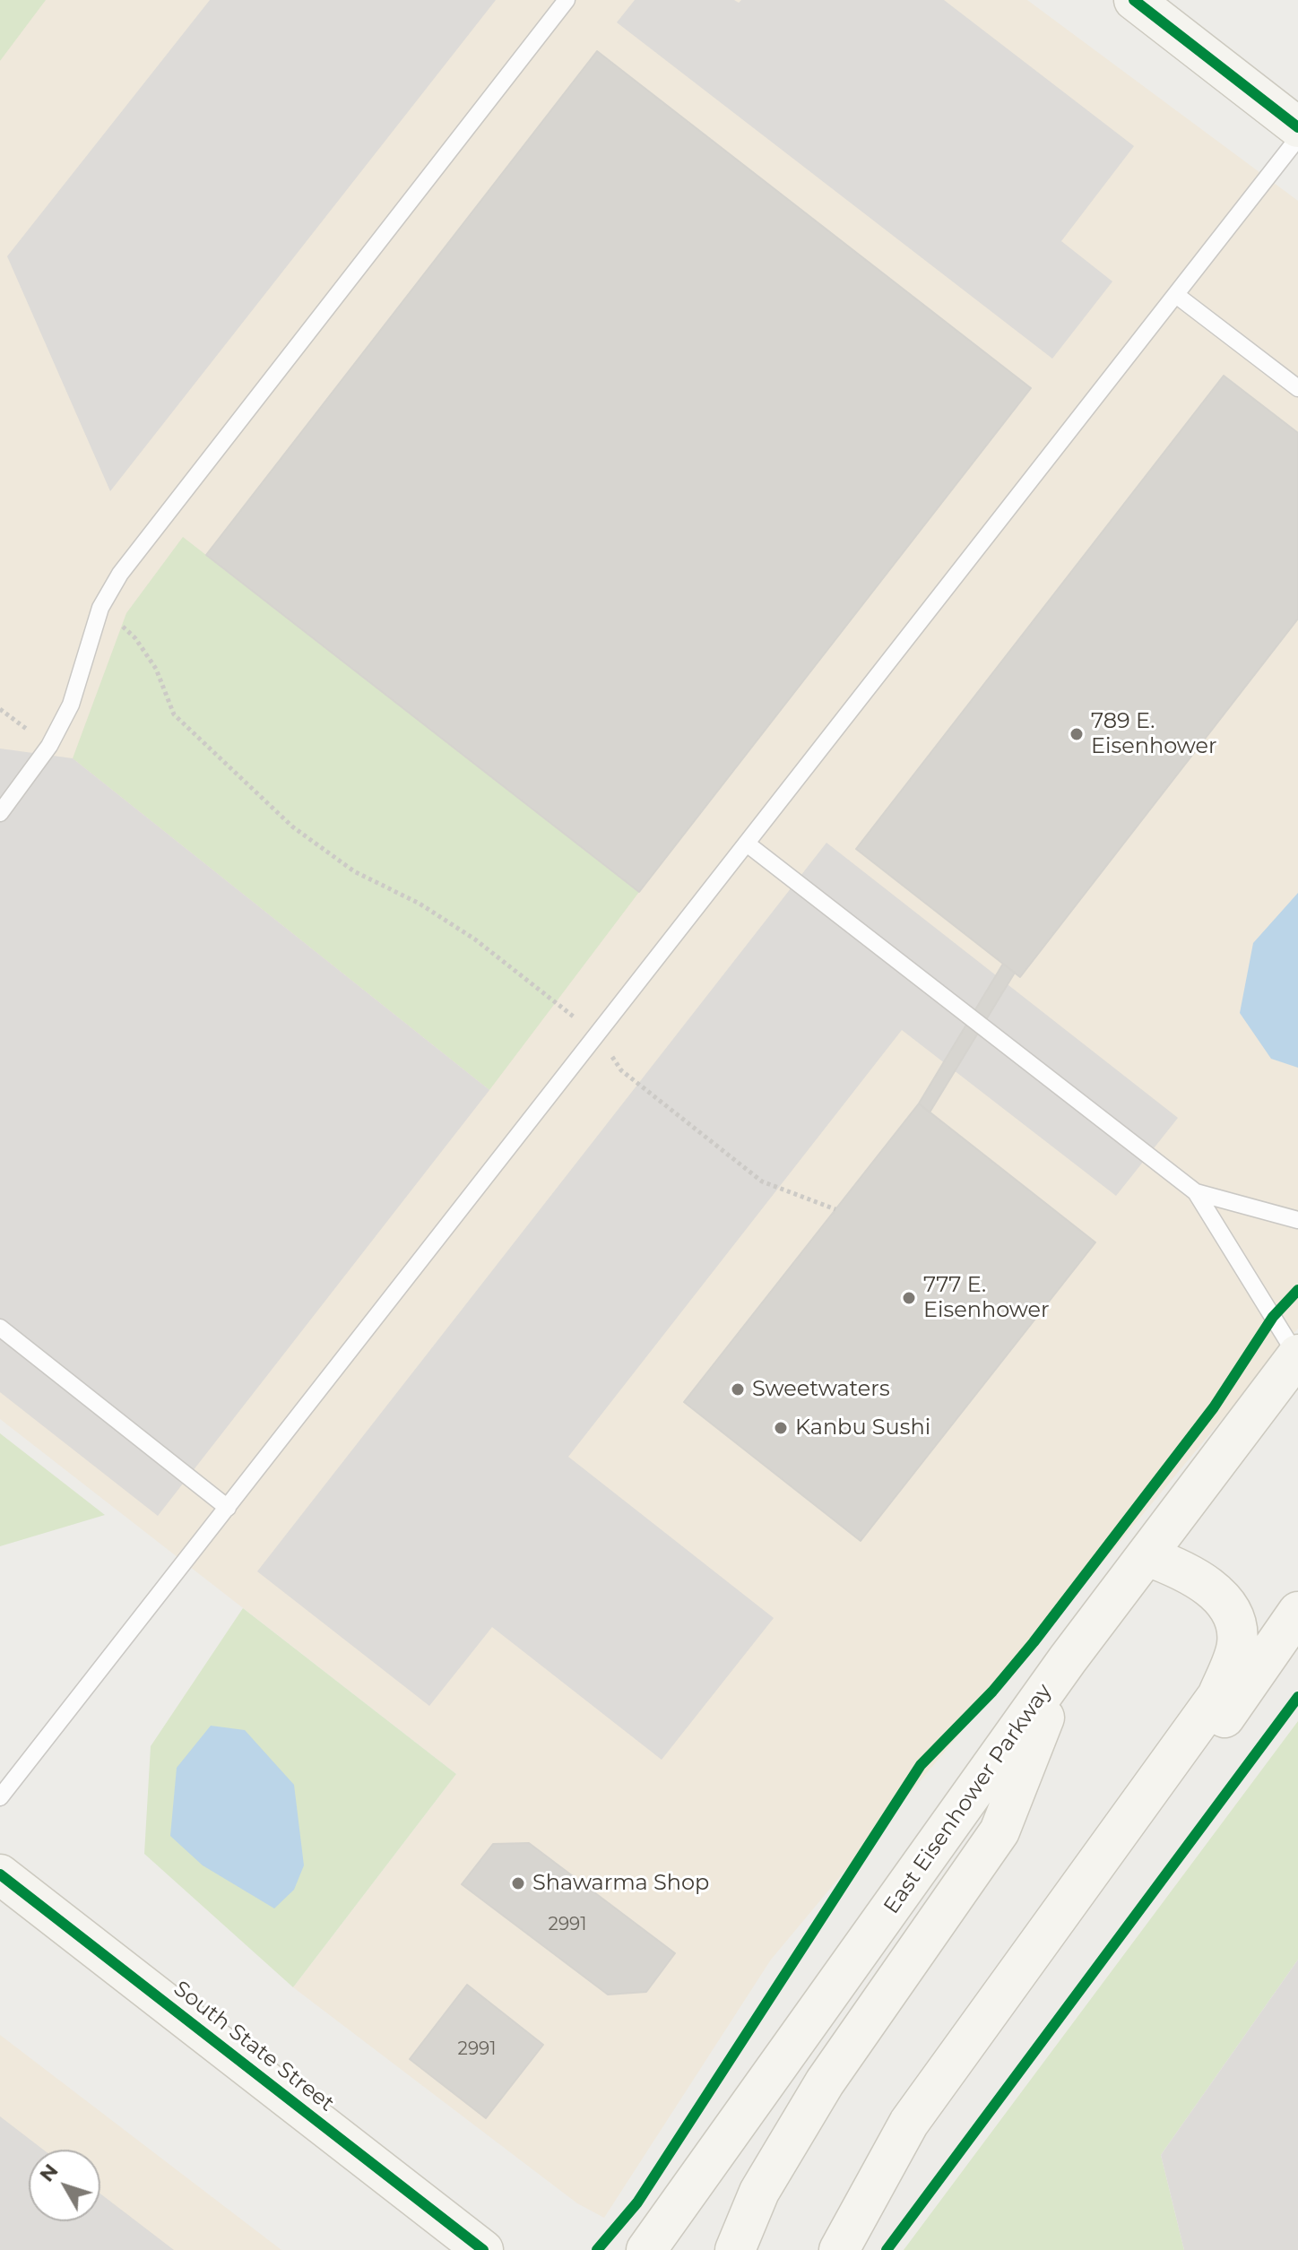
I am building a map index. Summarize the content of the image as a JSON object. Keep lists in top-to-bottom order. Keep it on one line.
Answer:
{"streets":{"main road":["East Eisenhower Parkway","South State Street"]},"places":["789 E. Eisenhower","777 E. Eisenhower","Sweetwaters","Kanbu Sushi","Shawarma Shop"],"house_numbers":["2991","2991"],"north":"top left"}
